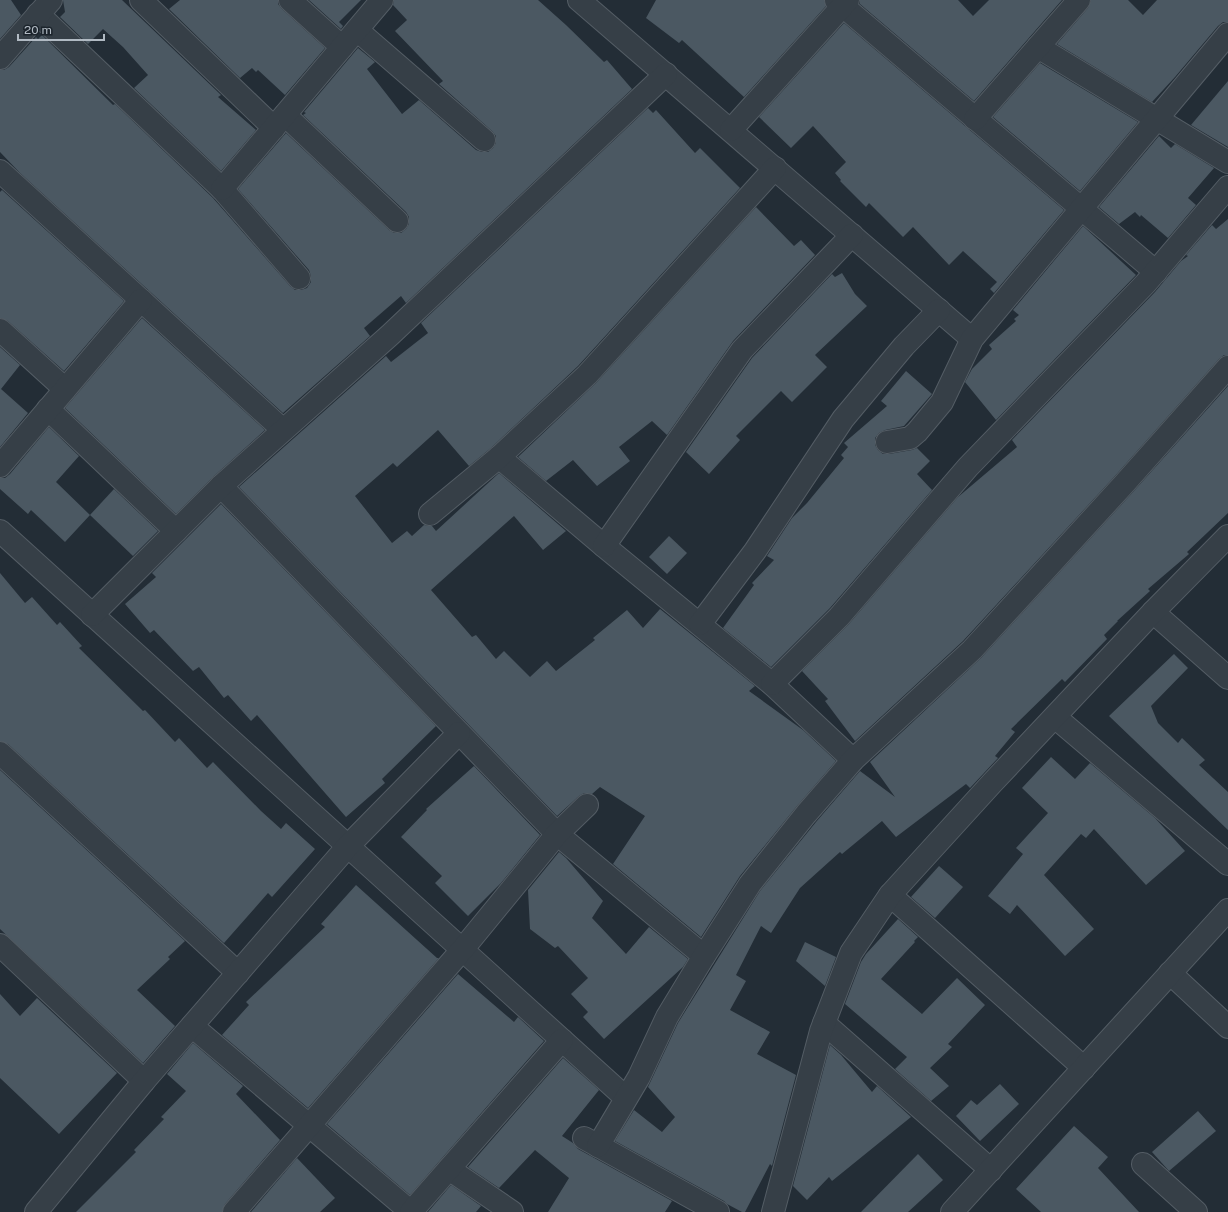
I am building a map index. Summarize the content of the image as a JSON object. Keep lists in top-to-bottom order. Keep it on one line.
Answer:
{"scale_bar":"20 m"}
